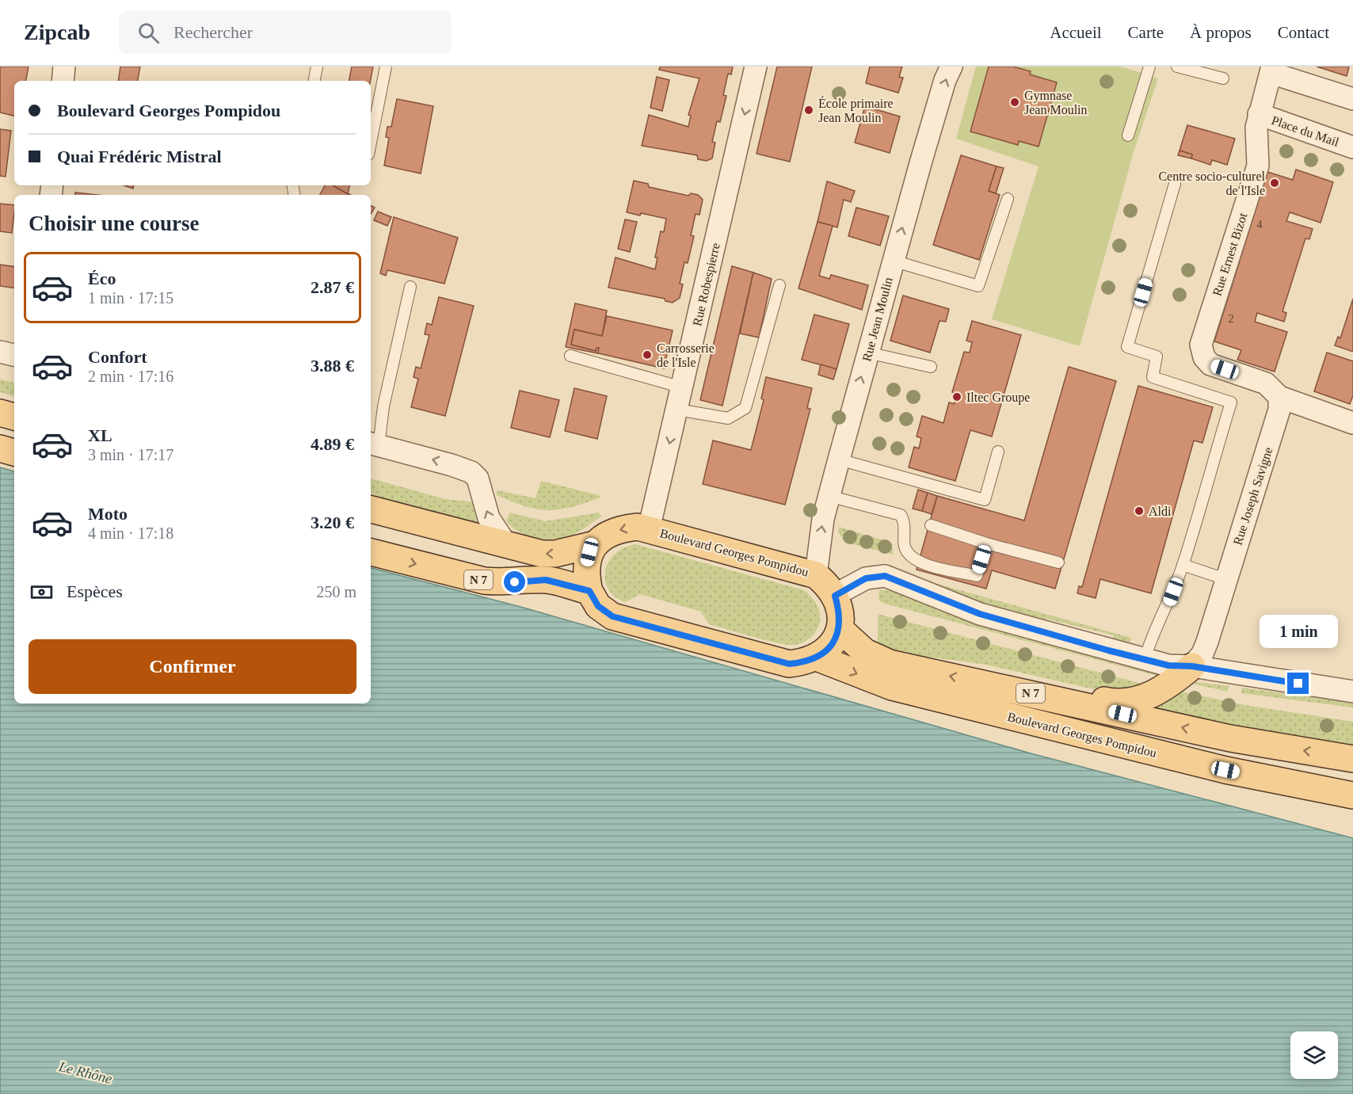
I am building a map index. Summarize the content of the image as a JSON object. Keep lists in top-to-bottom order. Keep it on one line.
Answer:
{"streets":{"main road":["Boulevard Georges Pompidou","N 7"],"street":["Place du Mail","Rue Ernest Bizot","Rue Robespierre","Rue Jean Moulin","Rue Joseph Savigne"]},"crossings":[["Place du Mail","Rue Ernest Bizot"],["Rue Ernest Bizot","Rue Joseph Savigne"],["Rue Robespierre","Boulevard Georges Pompidou"],["Rue Jean Moulin","Boulevard Georges Pompidou"]],"one_way":["Rue Robespierre","Rue Jean Moulin"],"water":["Le Rhône"],"places":["Gymnase Jean Moulin","École primaire Jean Moulin","Centre socio-culturel de l'Isle","Carrosserie de l'Isle","Iltec Groupe","Aldi"],"house_numbers":["4","2"],"page":{"header":"Zipcab","search":"Rechercher","nav":["Accueil","Carte","À propos","Contact"],"banner":["Boulevard Georges Pompidou","Quai Frédéric Mistral"],"heading":"Choisir une course","list":[{"name":"Éco","note":"1 min · 17:15","value":"2.87 €"},{"name":"Confort","note":"2 min · 17:16","value":"3.88 €"},{"name":"XL","note":"3 min · 17:17","value":"4.89 €"},{"name":"Moto","note":"4 min · 17:18","value":"3.20 €"}],"pay":["Espèces","250 m"],"bubble":"1 min","buttons":"Confirmer"}}
